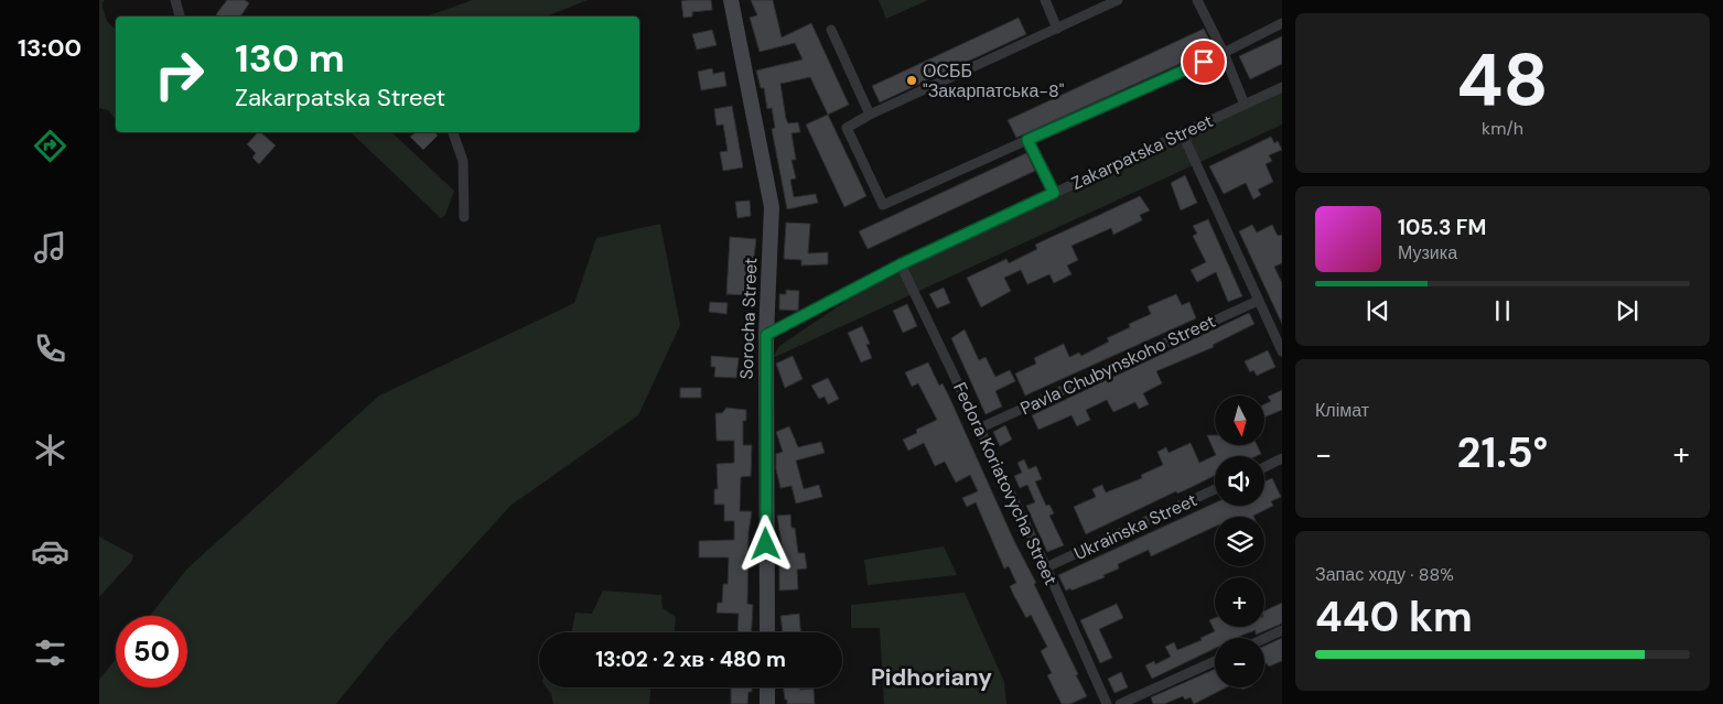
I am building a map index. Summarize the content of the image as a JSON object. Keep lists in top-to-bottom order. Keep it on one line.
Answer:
{"streets":{"main road":["Sorocha Street"],"street":["Zakarpatska Street","Pavla Chubynskoho Street","Fedora Koriatovycha Street","Ukrainska Street"]},"crossings":[["Zakarpatska Street","Sorocha Street"],["Zakarpatska Street","Fedora Koriatovycha Street"],["Pavla Chubynskoho Street","Fedora Koriatovycha Street"],["Fedora Koriatovycha Street","Ukrainska Street"]],"districts":["Pidhoriany"],"places":["ОСББ \"Закарпатська-8\""],"north":"bottom","page":{"tabs":"13:00","tile":[["48","km/h"],"Клімат",["Запас ходу · 88%","440 km"]],"turn":["130 m","Zakarpatska Street"],"song":["105.3 FM","Музика"],"map_buttons":["+","−"],"heat":["−","21.5°","+"],"limit":"50","trip":"13:02 · 2 хв · 480 m"}}
